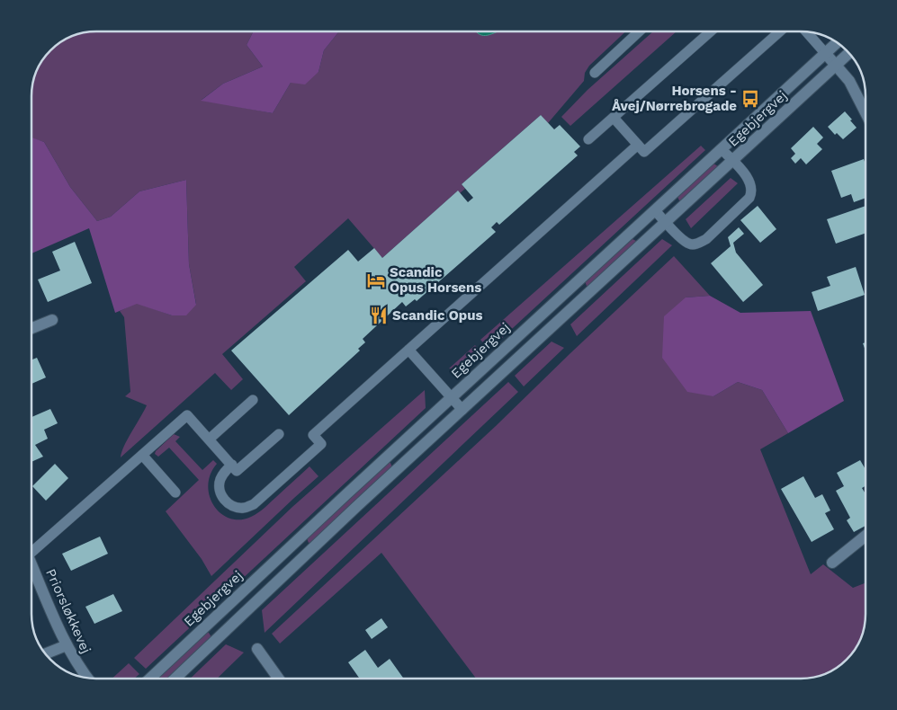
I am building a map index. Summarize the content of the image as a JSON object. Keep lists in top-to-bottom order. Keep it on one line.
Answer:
{"streets":{"street":["Egebjergvej","Priorsløkkevej"]},"places":{"bus stop":["Horsens - Åvej/Nørrebrogade"],"hotel":["Scandic Opus Horsens"],"restaurant":["Scandic Opus"]}}
